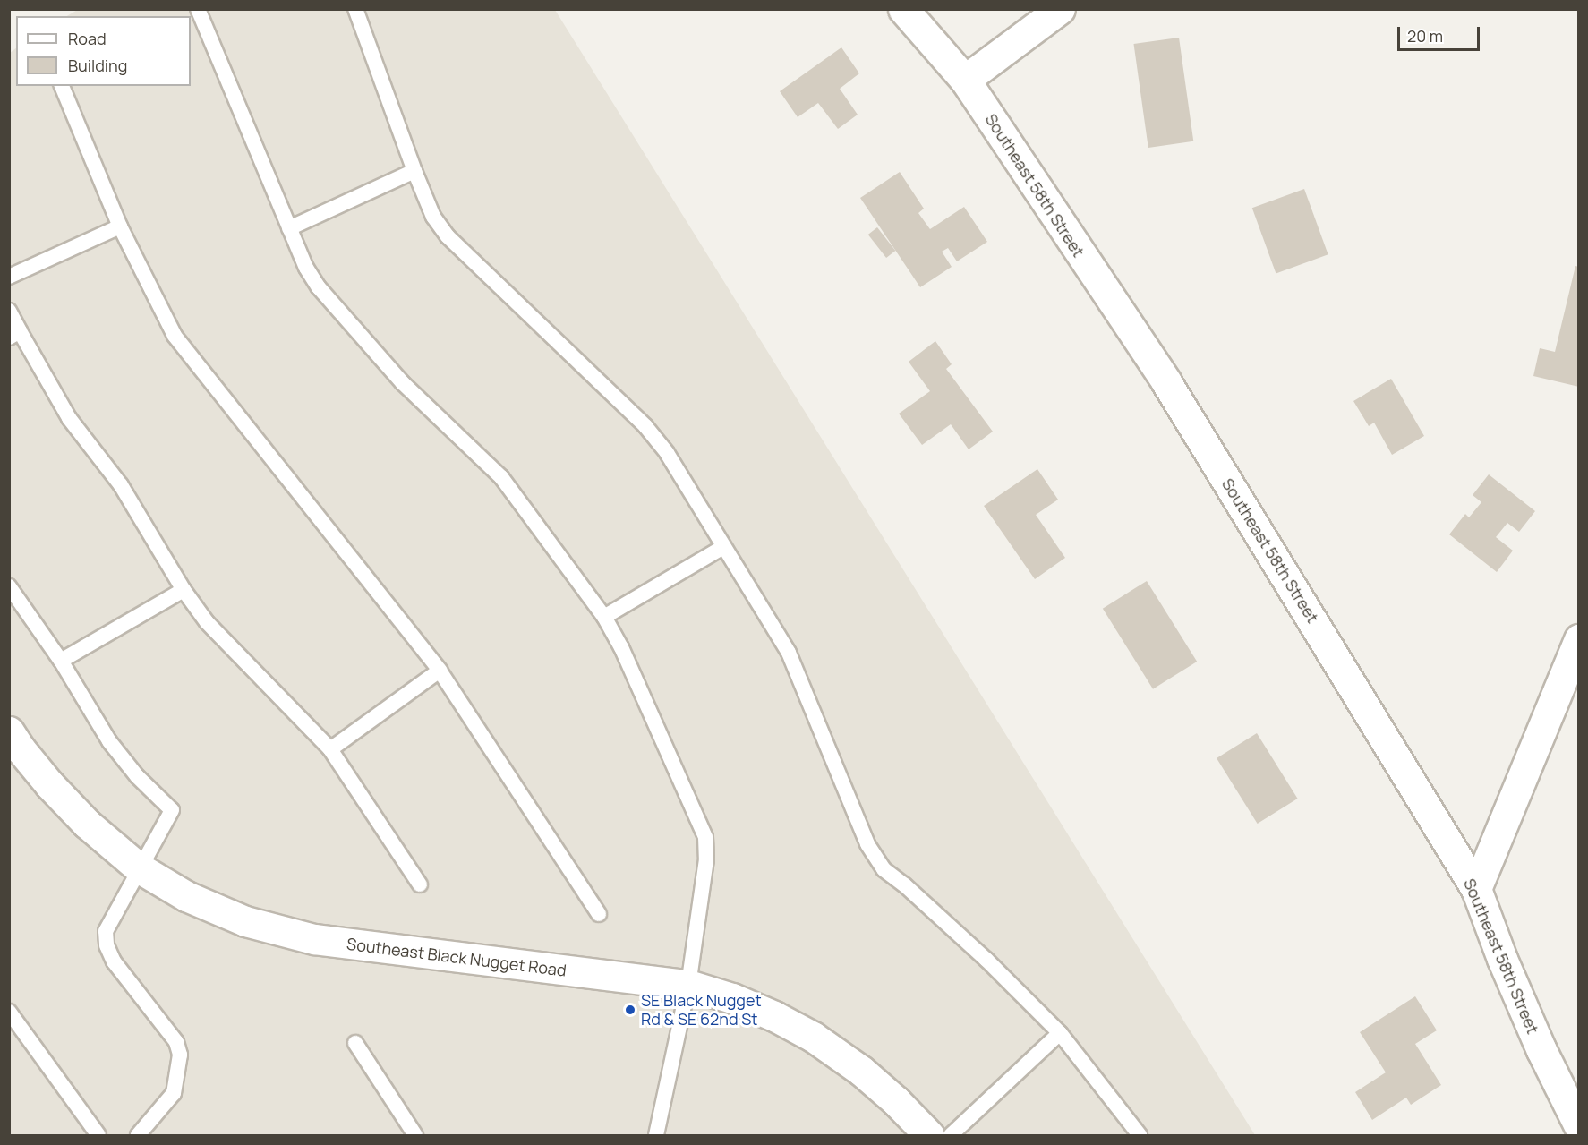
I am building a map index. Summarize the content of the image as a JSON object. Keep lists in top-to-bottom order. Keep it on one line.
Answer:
{"streets":{"street":["Southeast 58th Street","Southeast Black Nugget Road"]},"places":["SE Black Nugget Rd & SE 62nd St"],"legend":["Road","Building"],"scale_bar":"20 m"}
